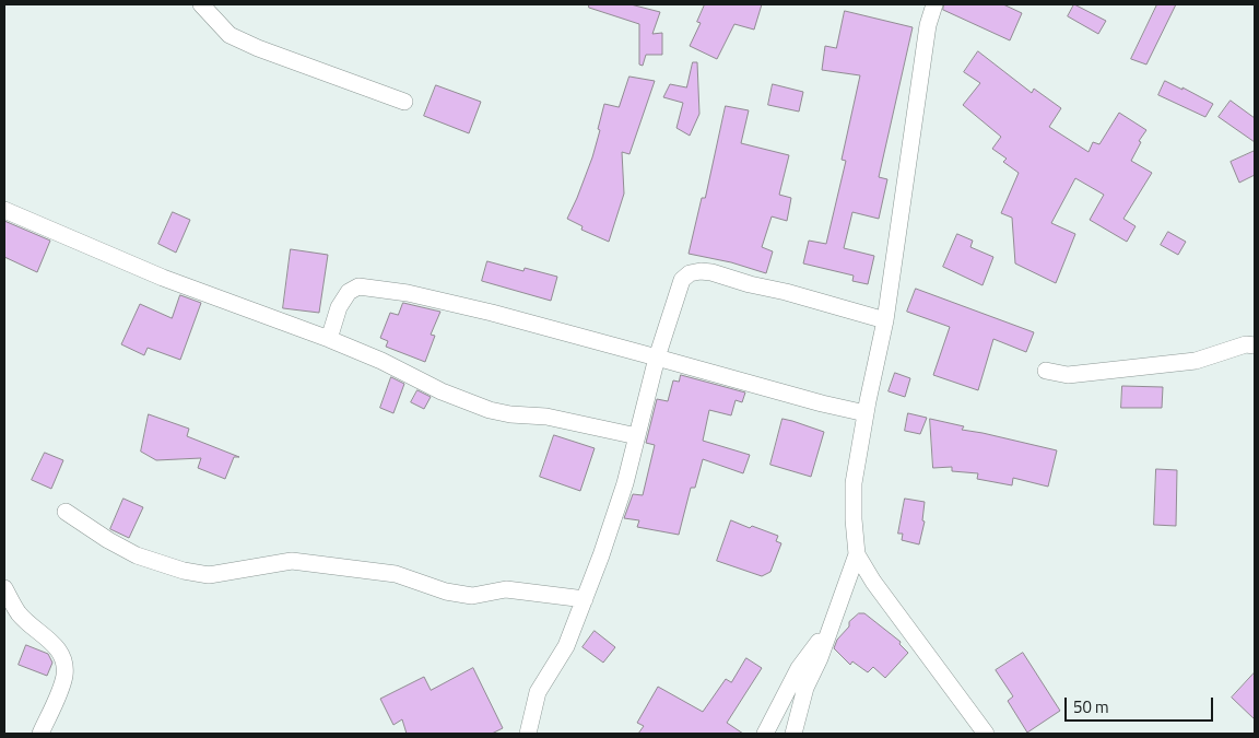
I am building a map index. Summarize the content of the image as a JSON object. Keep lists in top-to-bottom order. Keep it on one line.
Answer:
{"scale_bar":"50 m"}
